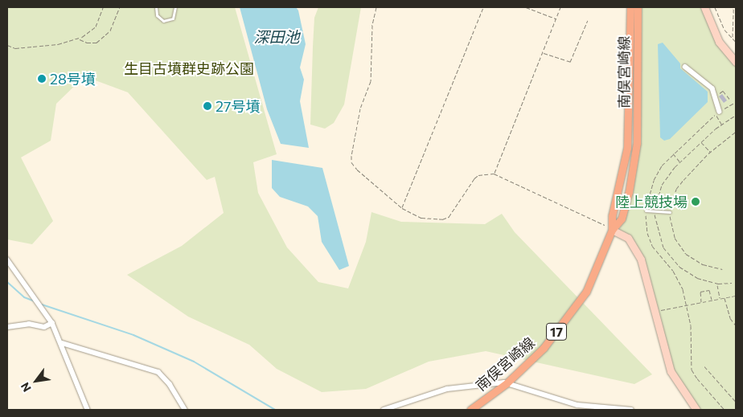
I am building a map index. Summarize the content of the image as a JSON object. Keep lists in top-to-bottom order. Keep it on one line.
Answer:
{"streets":{"main road":["南俣宮崎線","17"]},"water":["深田池"],"parks":["生目古墳群史跡公園"],"places":["28号墳","27号墳","陸上競技場"],"north":"bottom left"}
